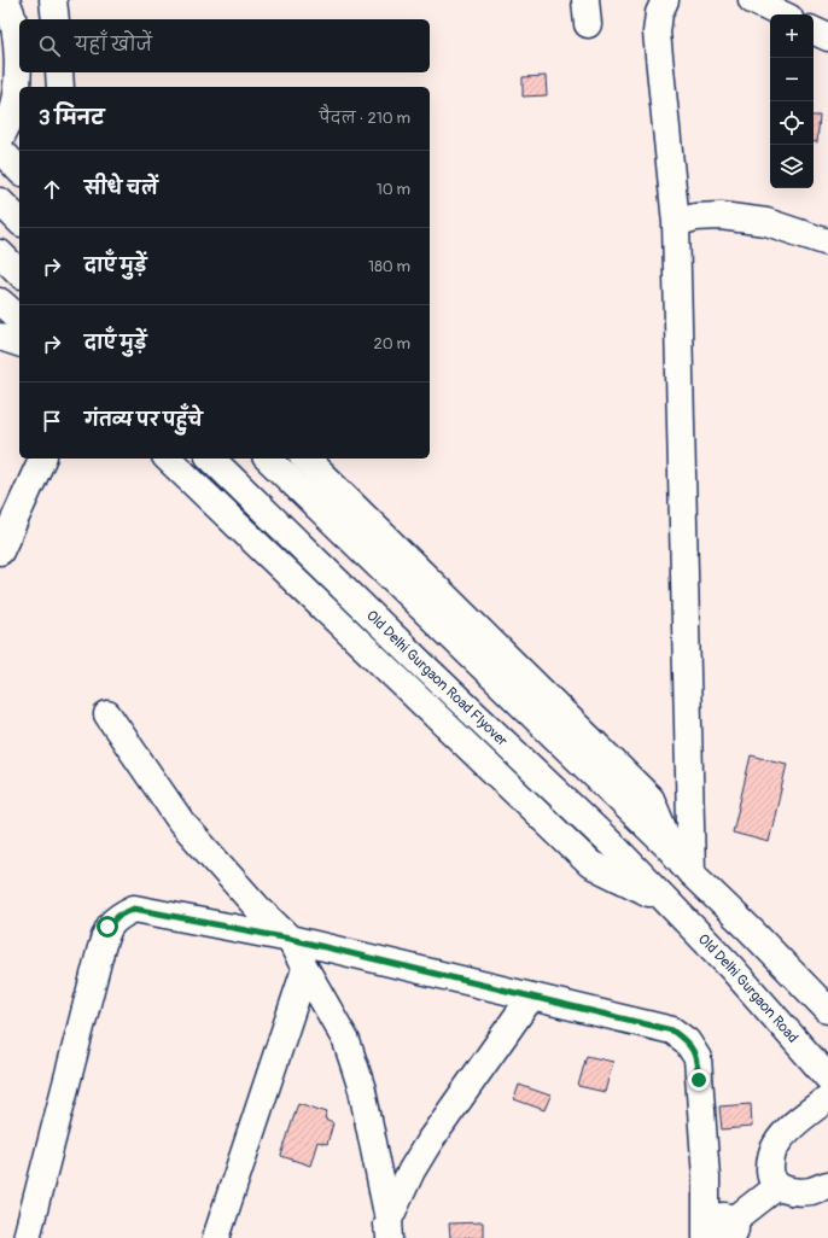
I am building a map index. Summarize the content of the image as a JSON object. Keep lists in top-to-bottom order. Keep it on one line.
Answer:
{"streets":{"main road":["Old Delhi Gurgaon Road Flyover","Old Delhi Gurgaon Road"]},"crossings":[["Old Delhi Gurgaon Road Flyover","Old Delhi Gurgaon Road"]],"page":{"map_buttons":["+","−"],"search":"यहाँ खोजें","heading":["3 मिनट","पैदल · 210 m"],"list":[["सीधे चलें","10 m"],["दाएँ मुड़ें","180 m"],["दाएँ मुड़ें","20 m"],"गंतव्य पर पहुँचे"]}}
